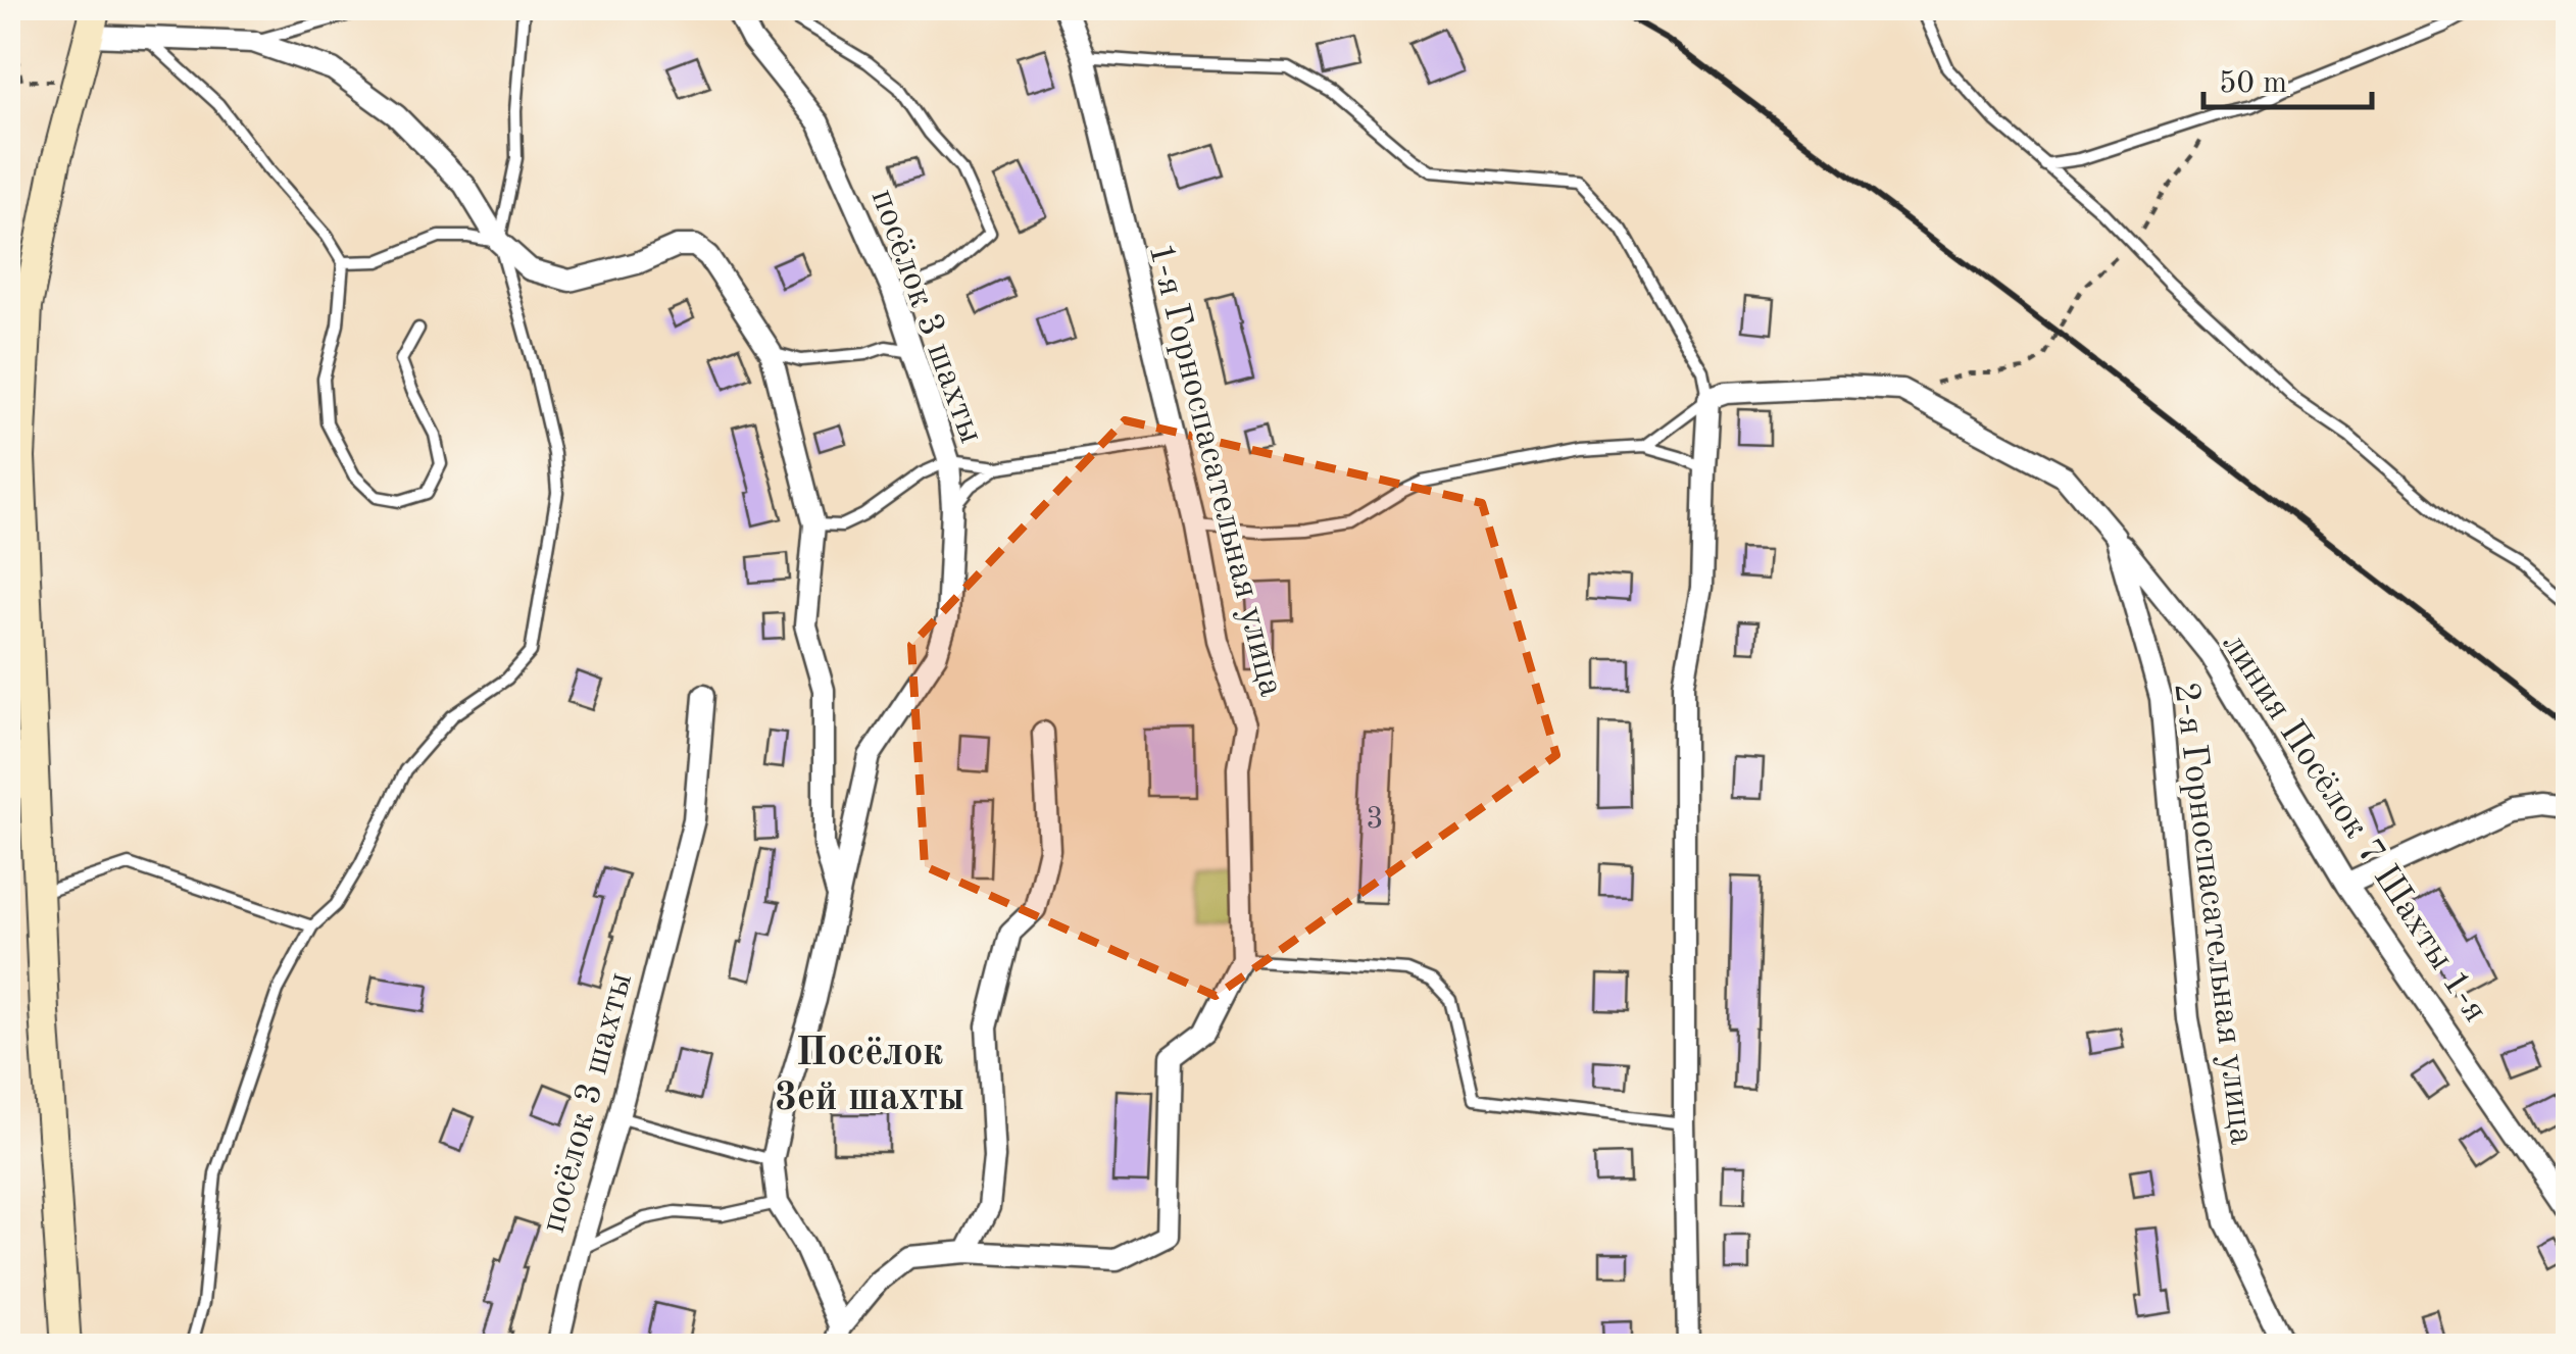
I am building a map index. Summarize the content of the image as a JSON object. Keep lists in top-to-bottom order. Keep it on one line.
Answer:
{"streets":{"street":["посёлок 3 шахты","1-я Горноспасательная улица","линия Посёлок 7 Шахты 1-я","2-я Горноспасательная улица"]},"crossings":[["линия Посёлок 7 Шахты 1-я","2-я Горноспасательная улица"]],"districts":["Посёлок 3ей шахты"],"house_numbers":["3"],"scale_bar":"50 m"}
